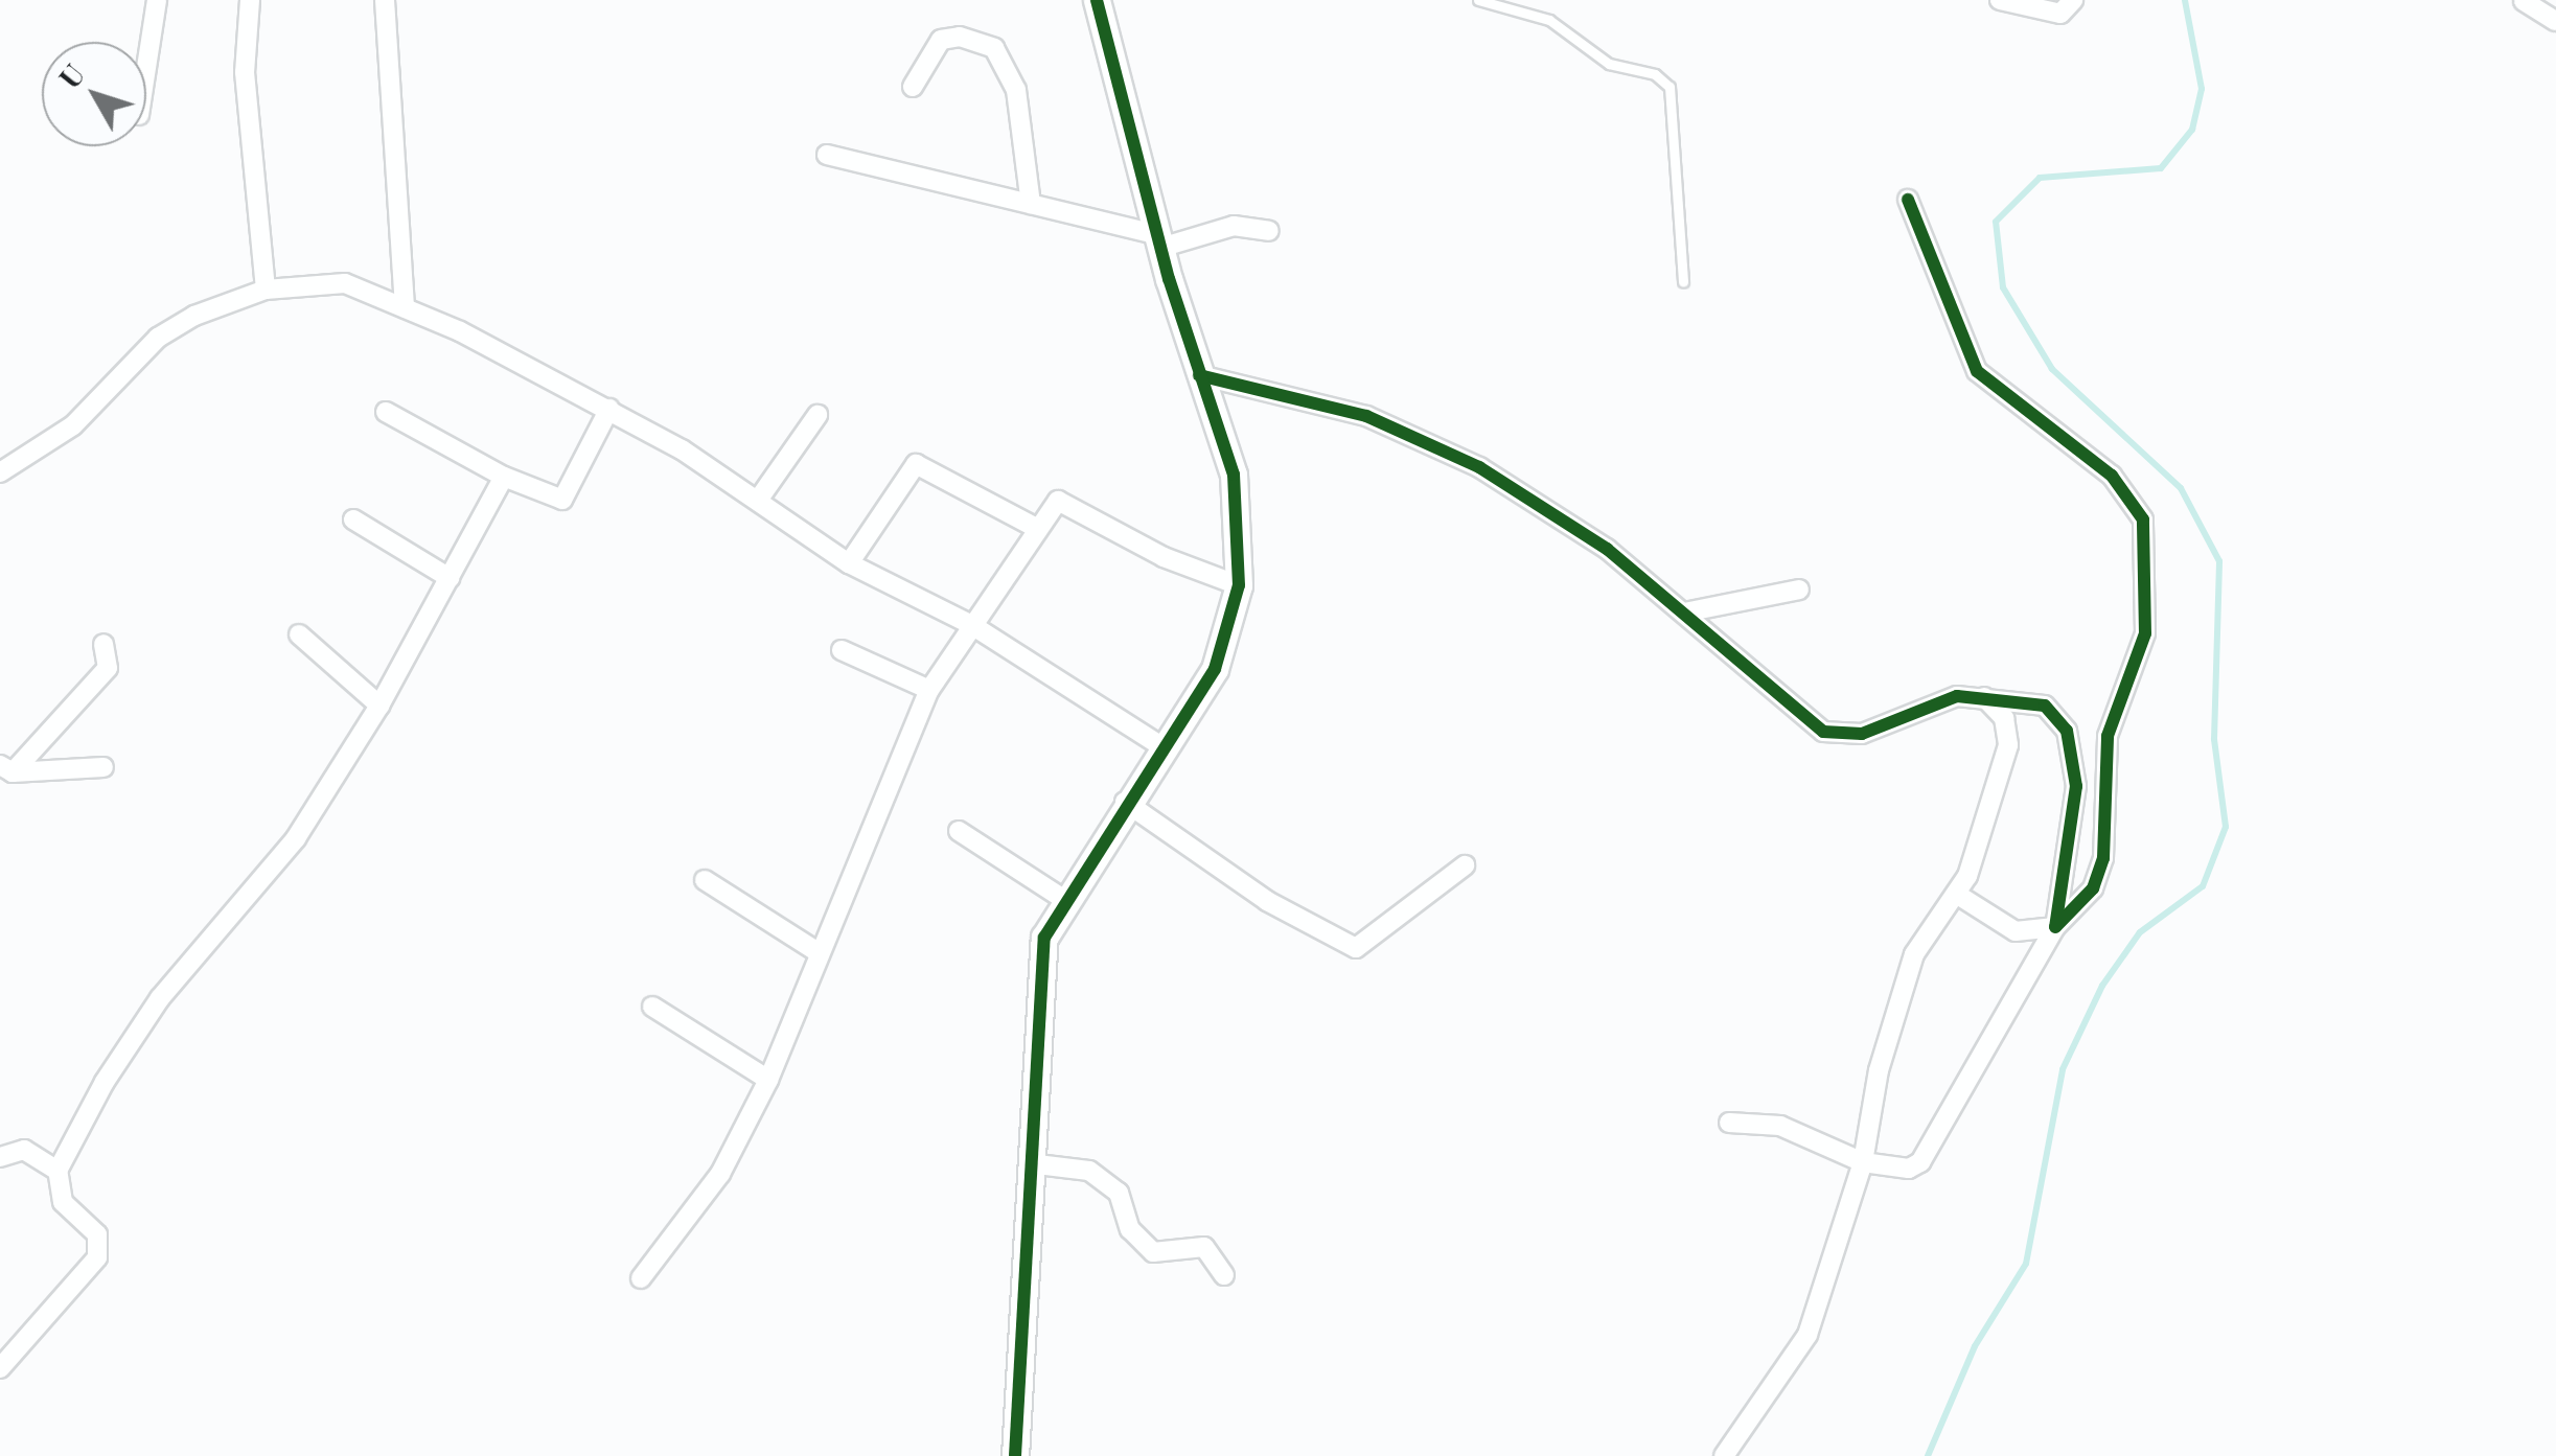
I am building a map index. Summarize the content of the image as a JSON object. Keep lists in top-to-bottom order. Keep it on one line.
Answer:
{"north":"top left"}
